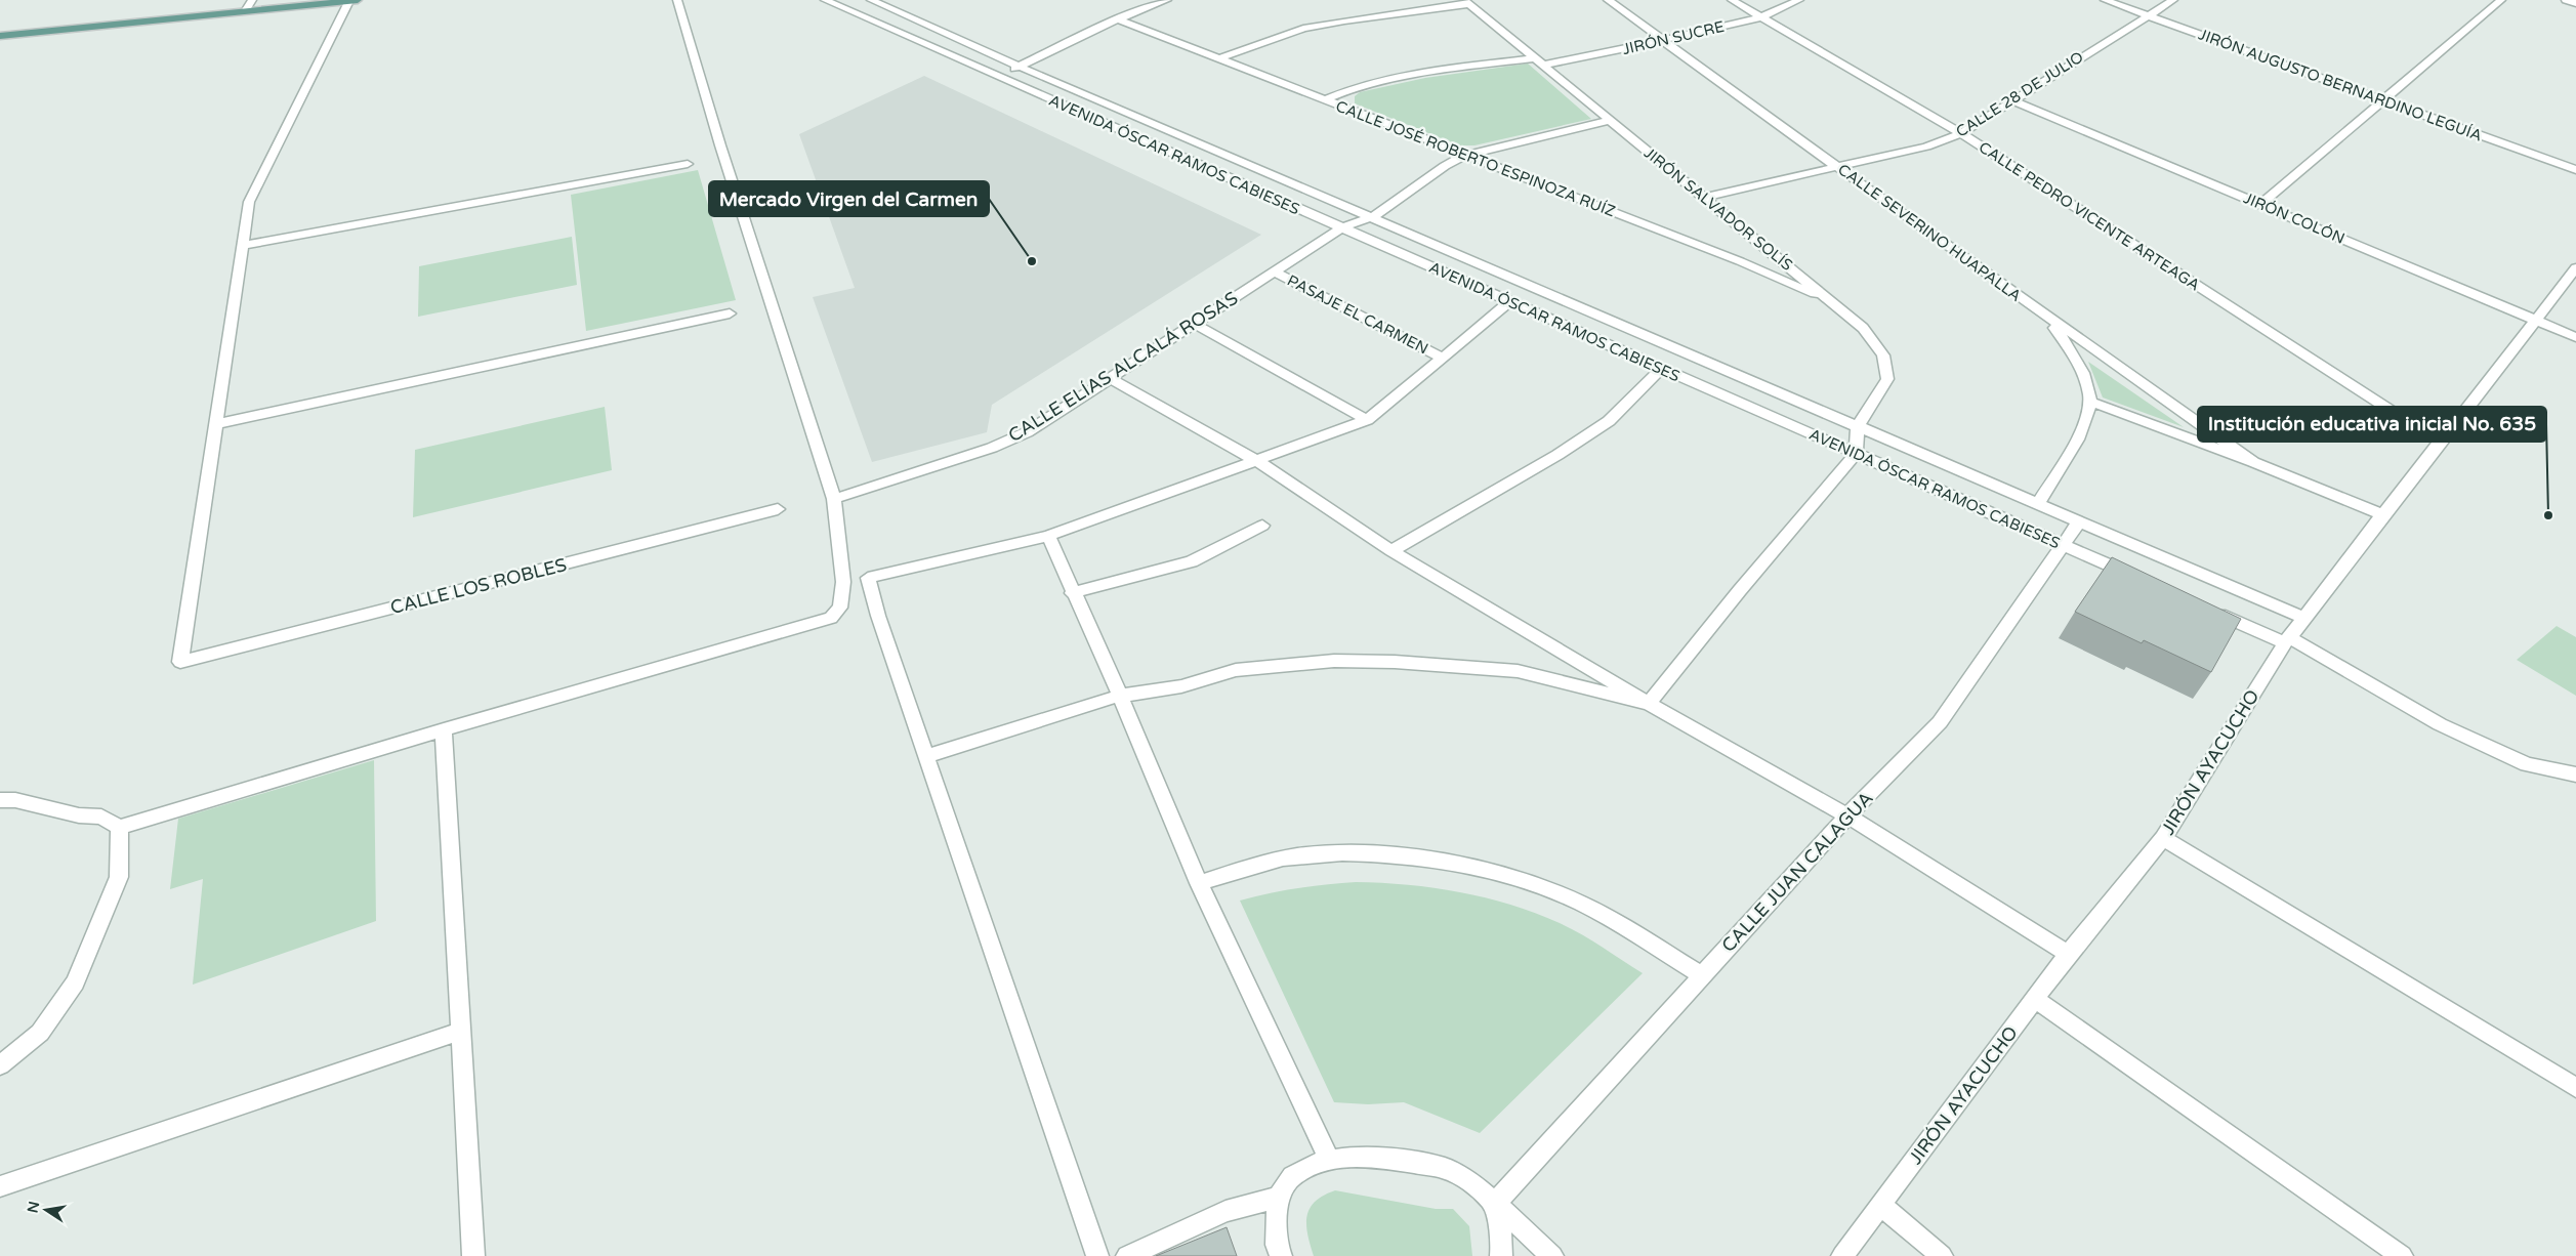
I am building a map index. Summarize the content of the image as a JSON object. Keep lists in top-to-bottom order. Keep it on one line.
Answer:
{"streets":{"street":["JIRÓN SUCRE","JIRÓN AUGUSTO BERNARDINO LEGUÍA","CALLE 28 DE JULIO","AVENIDA ÓSCAR RAMOS CABIESES","CALLE JOSÉ ROBERTO ESPINOZA RUÍZ","JIRÓN SALVADOR SOLÍS","CALLE PEDRO VICENTE ARTEAGA","JIRÓN COLÓN","CALLE SEVERINO HUAPALLA","PASAJE EL CARMEN","CALLE ELÍAS ALCALÁ ROSAS","CALLE LOS ROBLES","JIRÓN AYACUCHO","CALLE JUAN CALAGUA"]},"crossings":[["JIRÓN SUCRE","CALLE JOSÉ ROBERTO ESPINOZA RUÍZ"],["JIRÓN SUCRE","JIRÓN SALVADOR SOLÍS"],["JIRÓN SUCRE","CALLE PEDRO VICENTE ARTEAGA"],["JIRÓN SUCRE","CALLE SEVERINO HUAPALLA"],["JIRÓN AUGUSTO BERNARDINO LEGUÍA","CALLE 28 DE JULIO"],["CALLE 28 DE JULIO","JIRÓN SALVADOR SOLÍS"],["CALLE 28 DE JULIO","CALLE PEDRO VICENTE ARTEAGA"],["CALLE 28 DE JULIO","JIRÓN COLÓN"],["CALLE 28 DE JULIO","CALLE SEVERINO HUAPALLA"],["AVENIDA ÓSCAR RAMOS CABIESES","JIRÓN SALVADOR SOLÍS"],["AVENIDA ÓSCAR RAMOS CABIESES","CALLE ELÍAS ALCALÁ ROSAS"],["AVENIDA ÓSCAR RAMOS CABIESES","JIRÓN AYACUCHO"],["AVENIDA ÓSCAR RAMOS CABIESES","CALLE JUAN CALAGUA"],["CALLE JOSÉ ROBERTO ESPINOZA RUÍZ","JIRÓN SALVADOR SOLÍS"],["CALLE JOSÉ ROBERTO ESPINOZA RUÍZ","CALLE ELÍAS ALCALÁ ROSAS"],["JIRÓN SALVADOR SOLÍS","CALLE ELÍAS ALCALÁ ROSAS"],["CALLE PEDRO VICENTE ARTEAGA","JIRÓN AYACUCHO"],["JIRÓN COLÓN","JIRÓN AYACUCHO"],["PASAJE EL CARMEN","CALLE ELÍAS ALCALÁ ROSAS"]],"places":["Mercado Virgen del Carmen","Institución educativa inicial No. 635"],"north":"left"}
